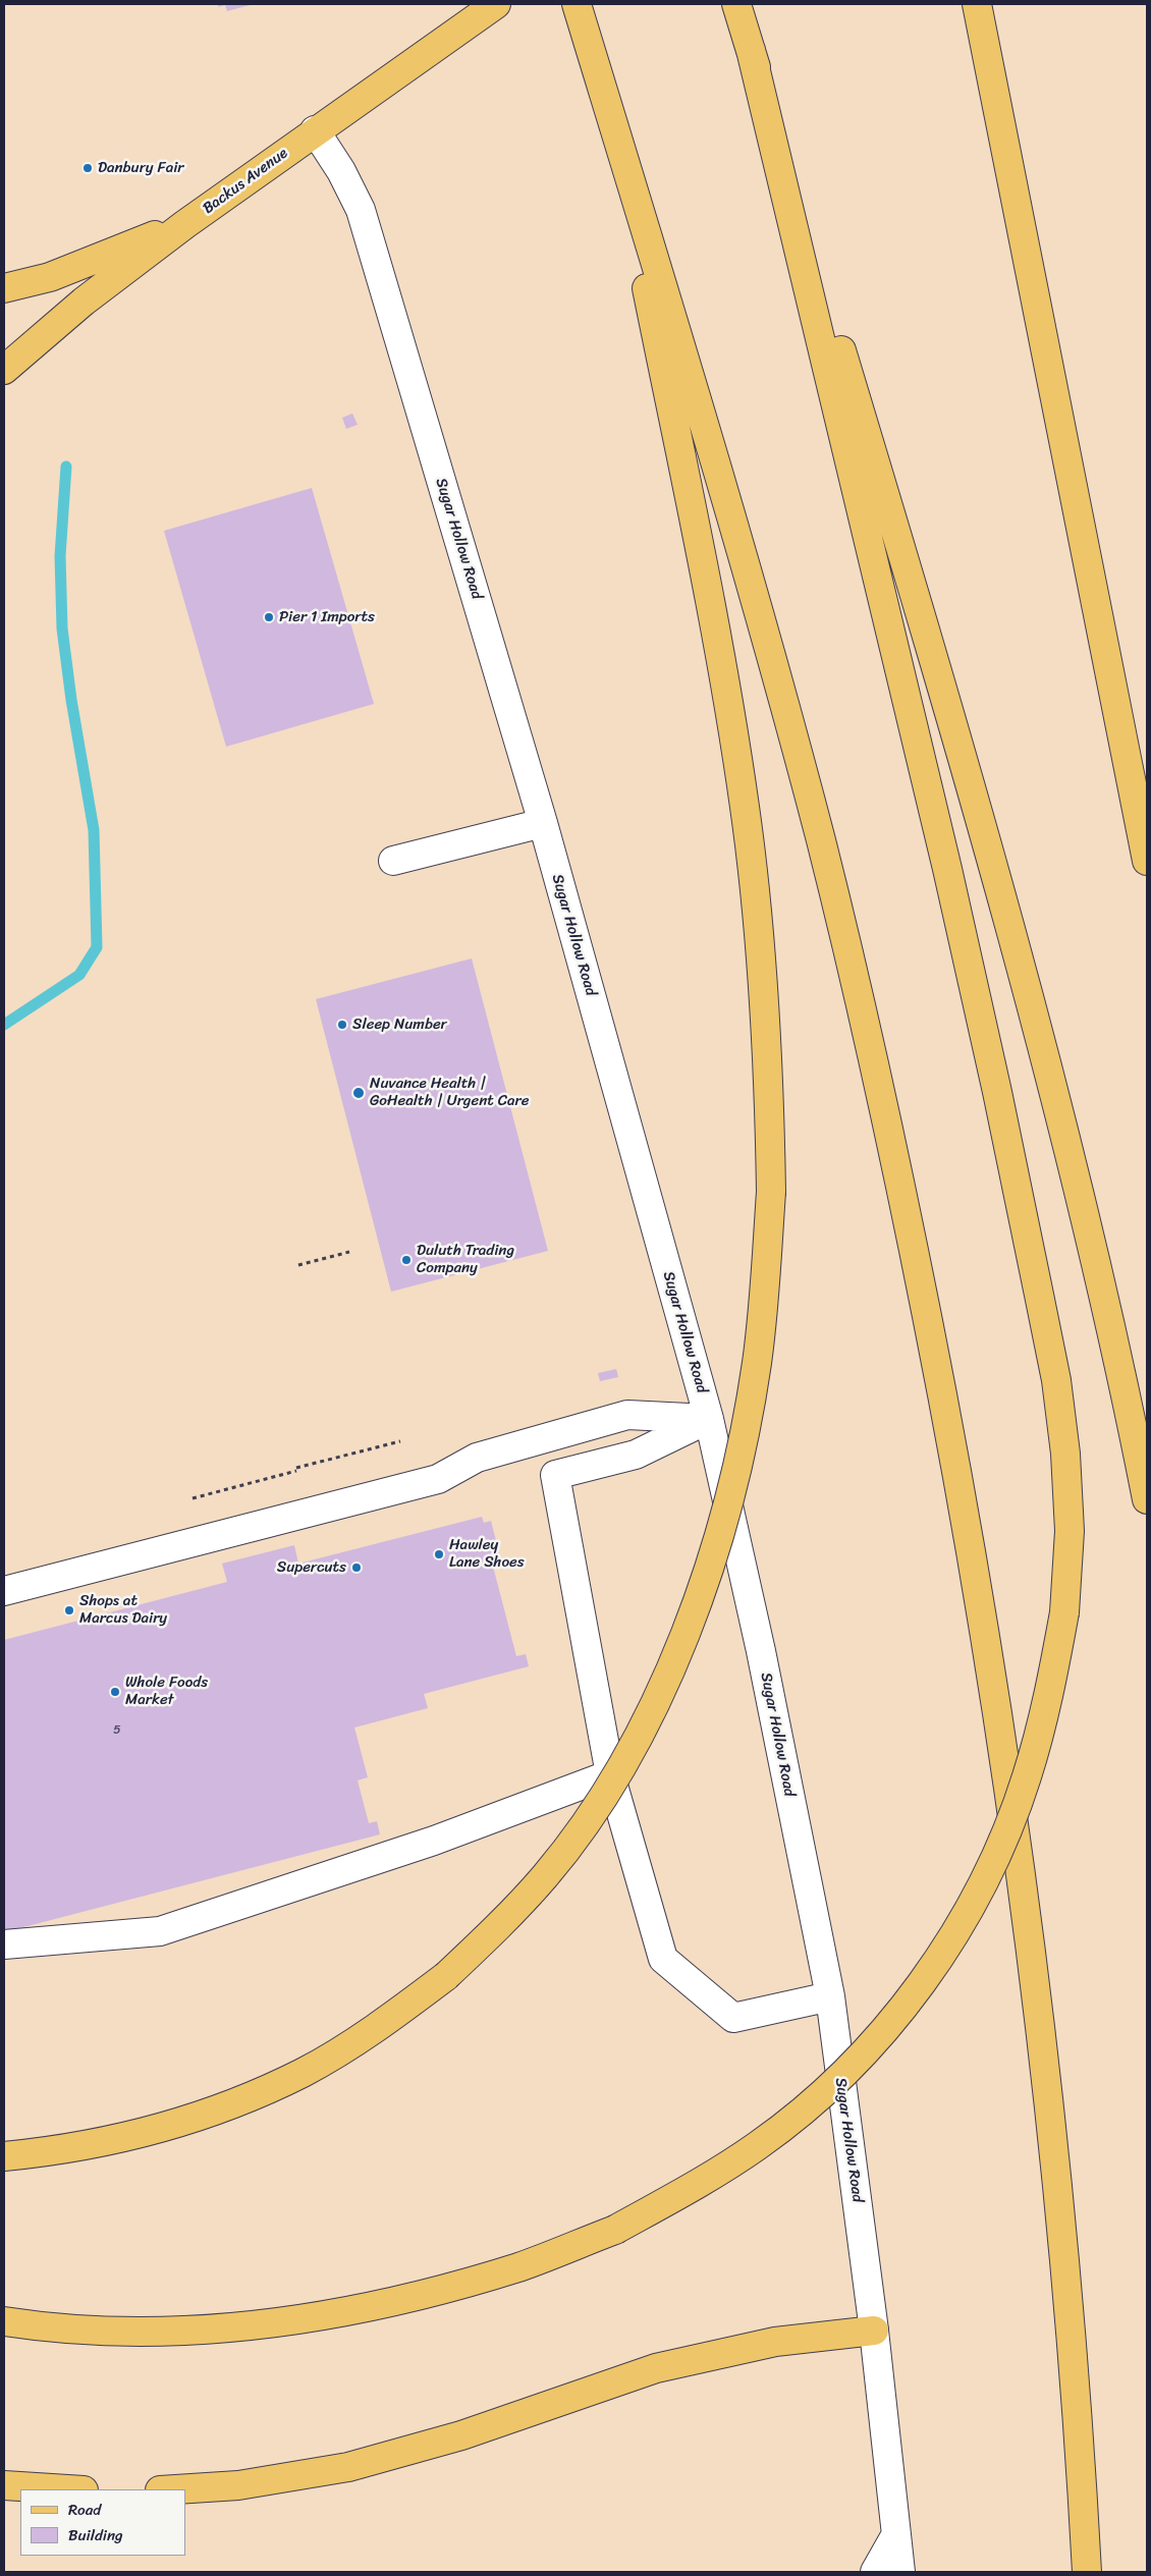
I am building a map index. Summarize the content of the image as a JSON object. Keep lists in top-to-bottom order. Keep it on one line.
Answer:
{"streets":{"main road":["Backus Avenue"],"street":["Sugar Hollow Road"]},"crossings":[["Backus Avenue","Sugar Hollow Road"]],"places":["Danbury Fair","Pier 1 Imports","Sleep Number","Nuvance Health | GoHealth | Urgent Care","Duluth Trading Company","Hawley Lane Shoes","Supercuts","Shops at Marcus Dairy","Whole Foods Market"],"house_numbers":["5"],"legend":["Road","Building"]}
